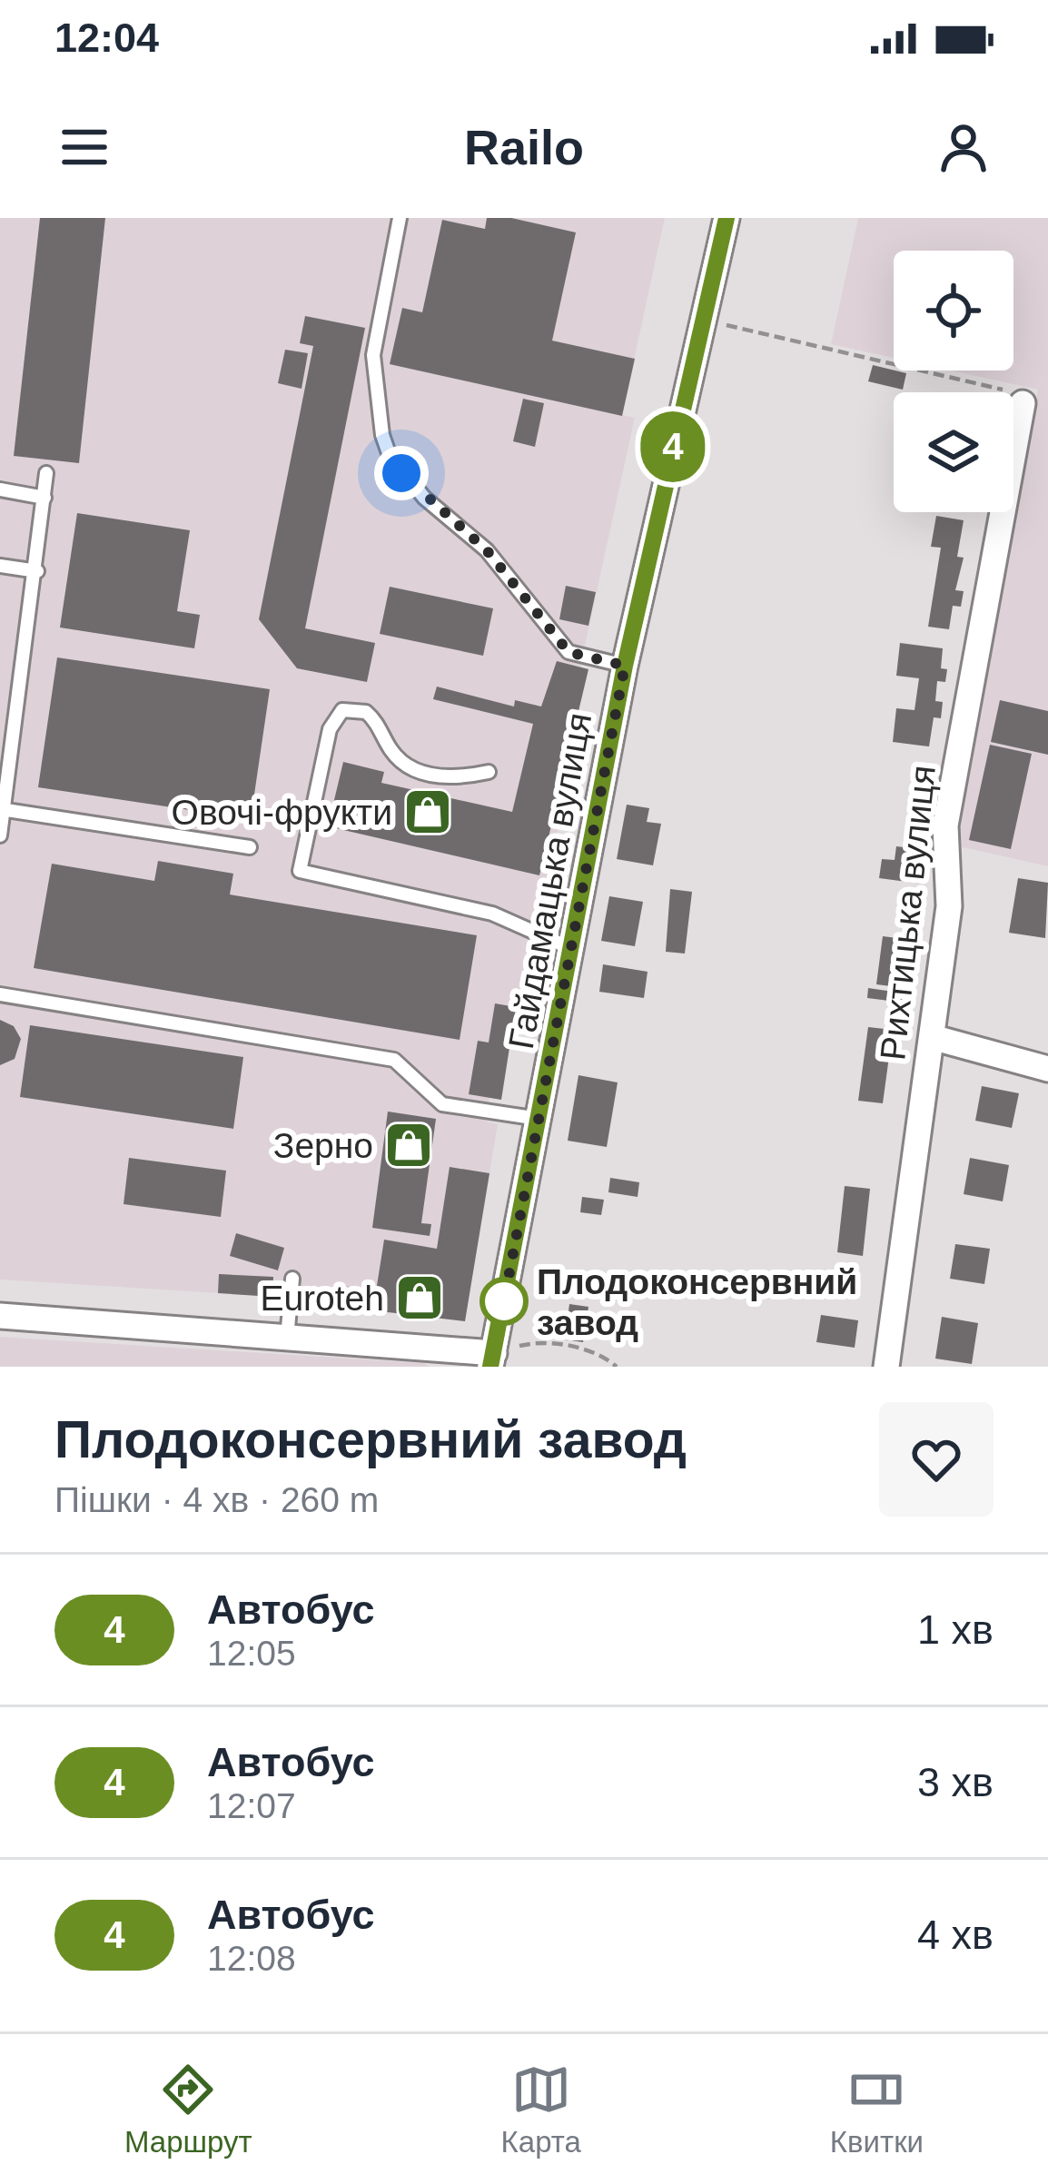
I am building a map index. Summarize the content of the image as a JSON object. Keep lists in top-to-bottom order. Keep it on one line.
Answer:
{"streets":{"street":["Гайдамацька вулиця","Рихтицька вулиця"]},"places":{"shop":["Овочі-фрукти","Зерно","Euroteh"],"other":["Плодоконсервний завод"]},"lines":["bus line 4"],"page":{"status":"12:04","header":"Railo","on_map":"4","heading":["Плодоконсервний завод","Пішки · 4 хв · 260 m"],"list":[{"mark":"4","name":"Автобус","note":"12:05","value":"1 хв"},{"mark":"4","name":"Автобус","note":"12:07","value":"3 хв"},{"mark":"4","name":"Автобус","note":"12:08","value":"4 хв"}],"tabs":["Маршрут","Карта","Квитки"]}}
